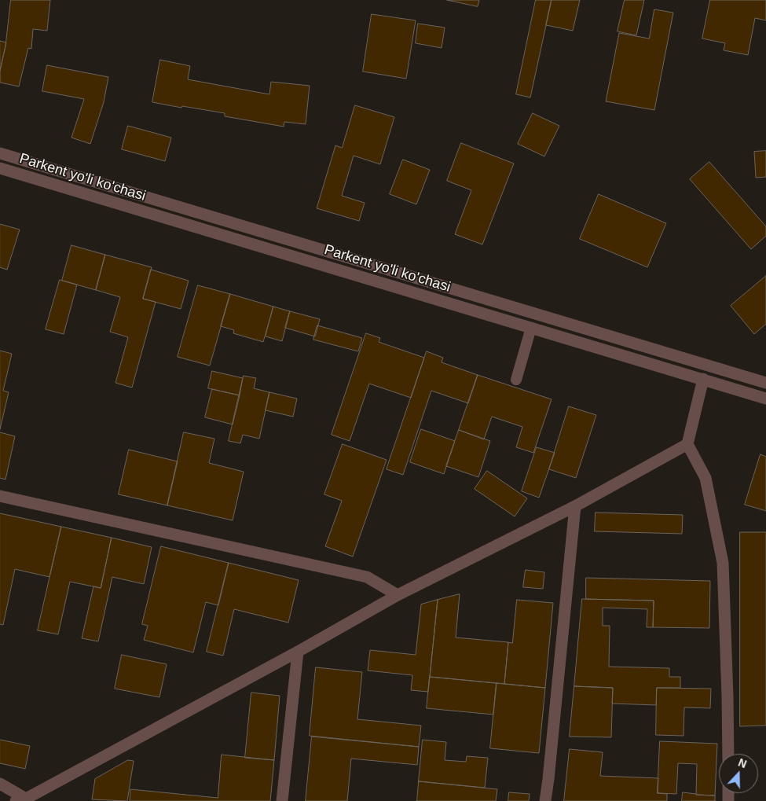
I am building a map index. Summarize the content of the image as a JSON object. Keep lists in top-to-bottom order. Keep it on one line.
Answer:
{"streets":{"street":["Parkent yo'li ko'chasi"]},"north":"top"}
